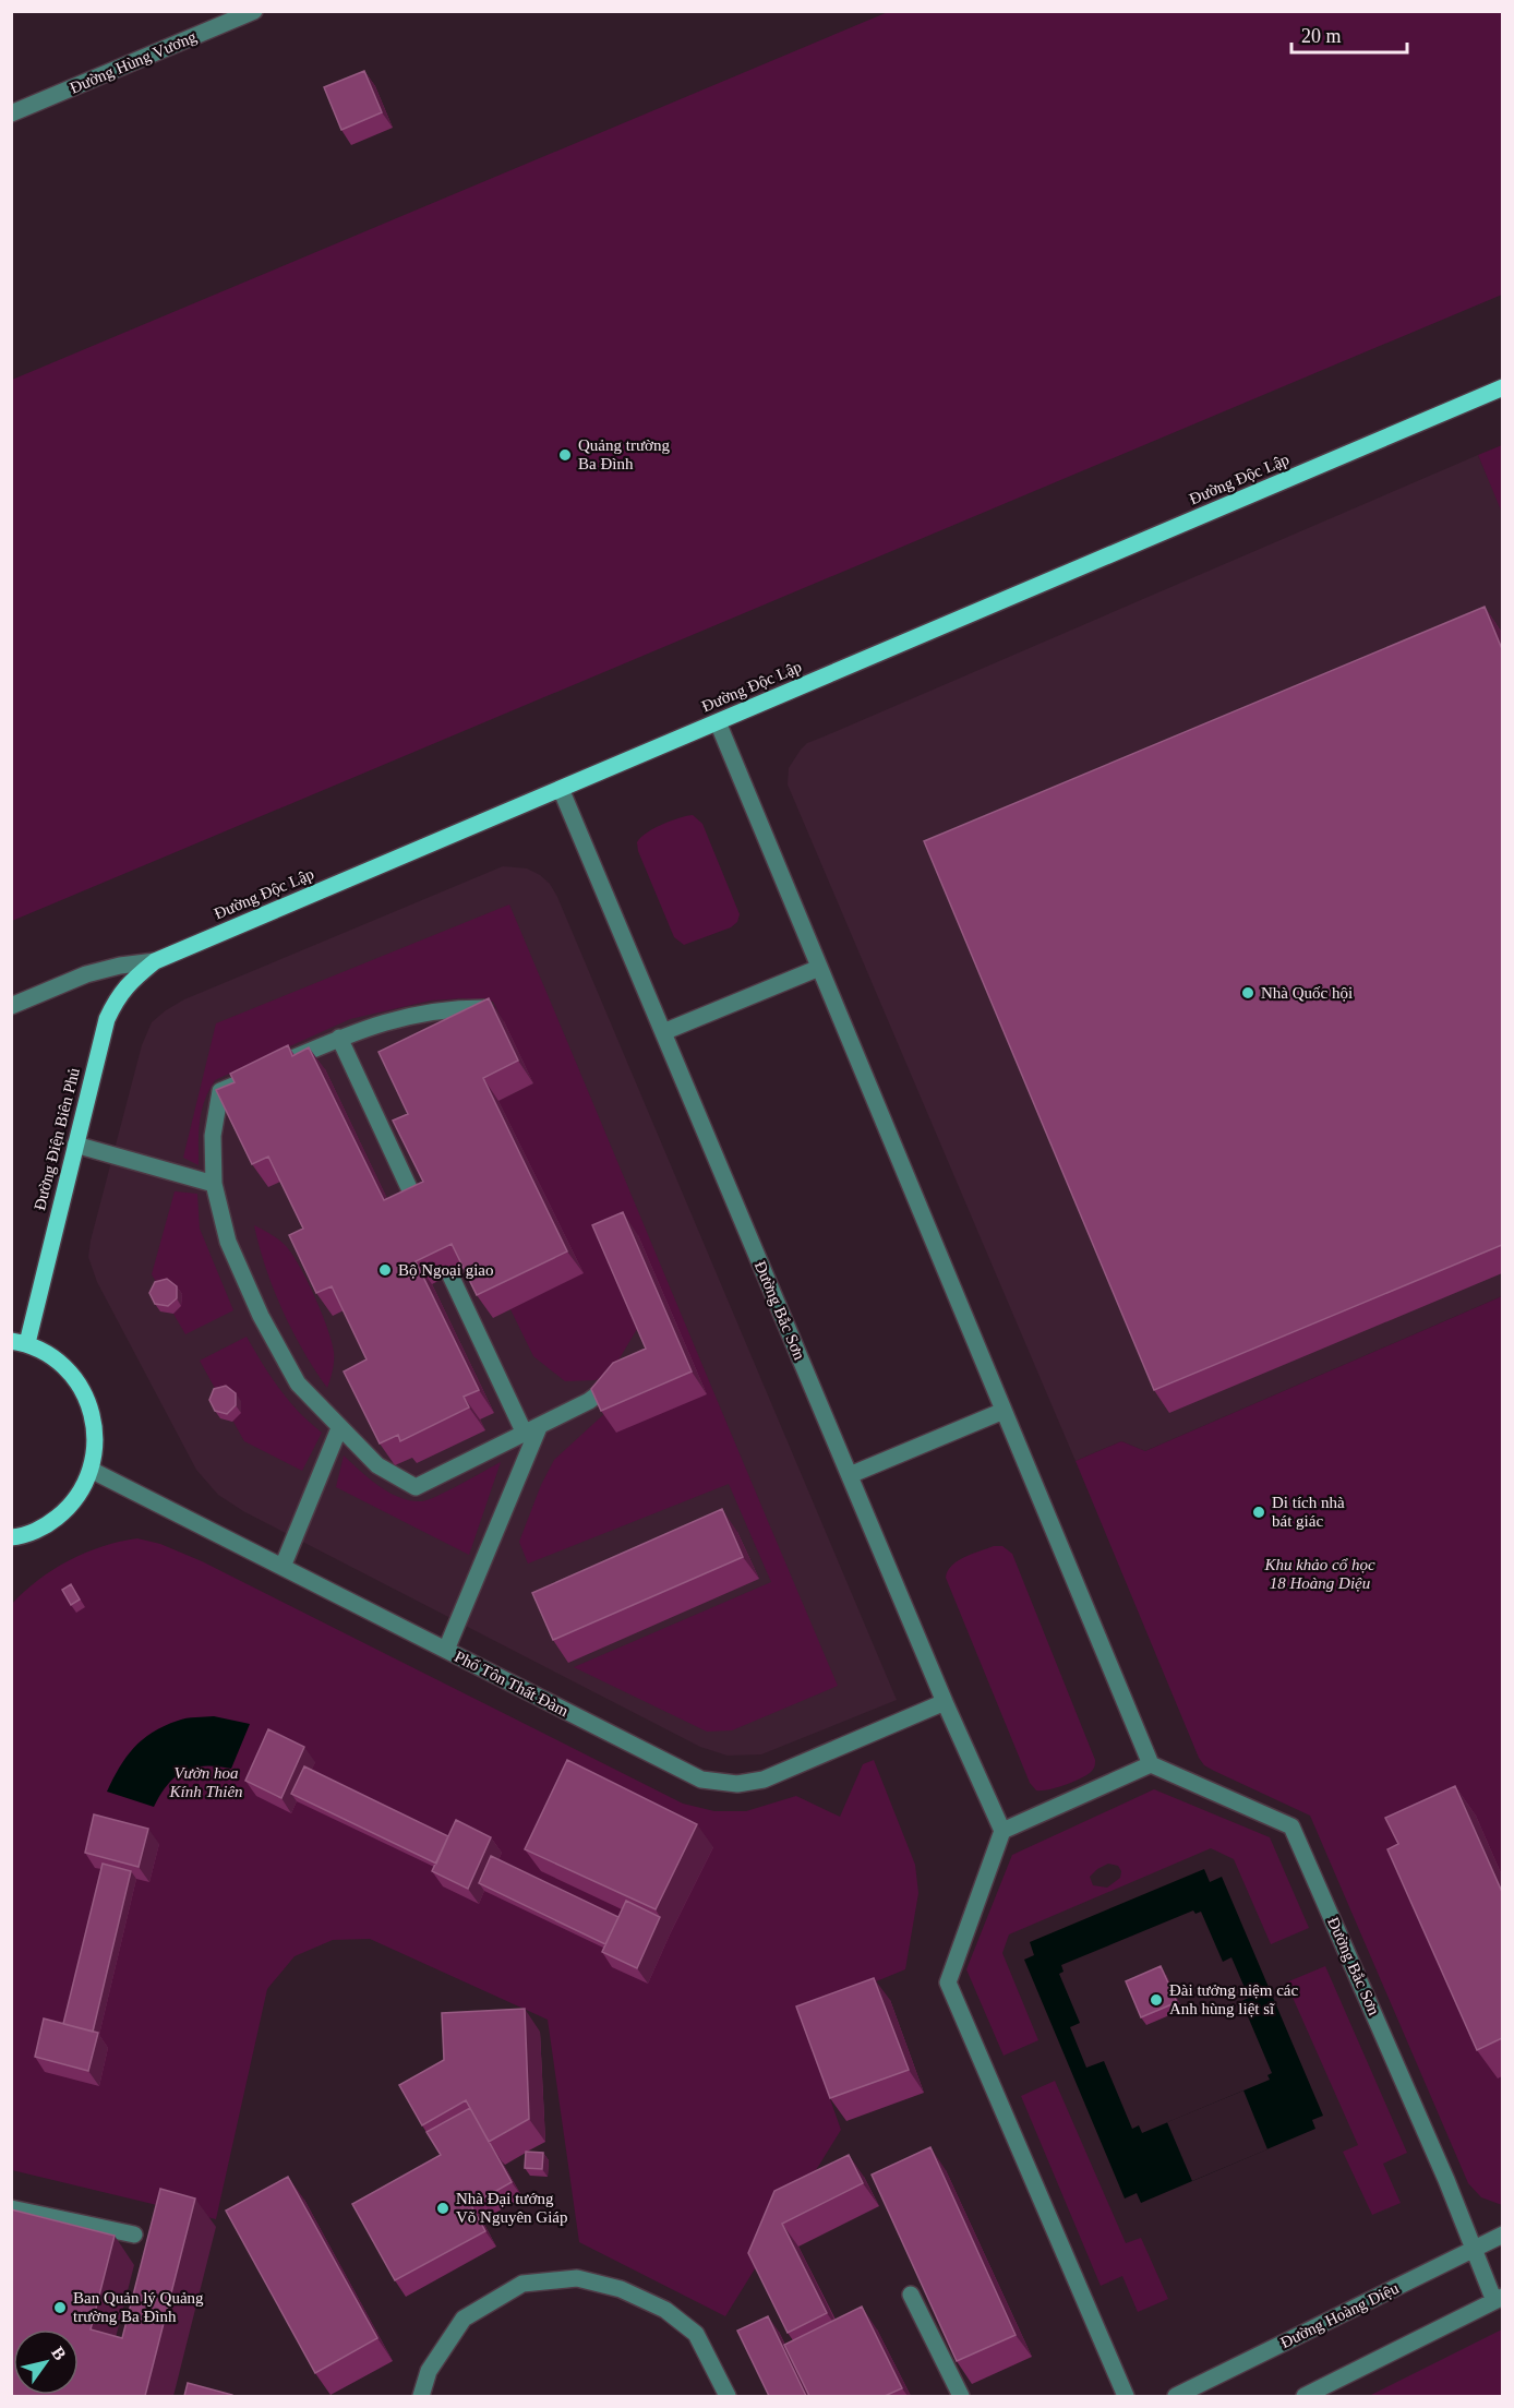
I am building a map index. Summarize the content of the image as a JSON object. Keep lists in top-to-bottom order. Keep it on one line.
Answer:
{"streets":{"main road":["Đường Độc Lập","Đường Điện Biên Phủ"],"street":["Đường Hùng Vương","Đường Bắc Sơn","Phố Tôn Thất Đàm","Đường Hoàng Diệu"]},"crossings":[["Đường Độc Lập","Đường Điện Biên Phủ"],["Đường Độc Lập","Đường Bắc Sơn"],["Đường Bắc Sơn","Phố Tôn Thất Đàm"],["Đường Bắc Sơn","Đường Hoàng Diệu"]],"parks":["Khu khảo cổ học 18 Hoàng Diệu","Vườn hoa Kính Thiên"],"places":["Quảng trường Ba Đình","Nhà Quốc hội","Bộ Ngoại giao","Di tích nhà bát giác","Đài tưởng niệm các Anh hùng liệt sĩ","Nhà Đại tướng Võ Nguyên Giáp","Ban Quản lý Quảng trường Ba Đình"],"scale_bar":"20 m","north":"top right"}
